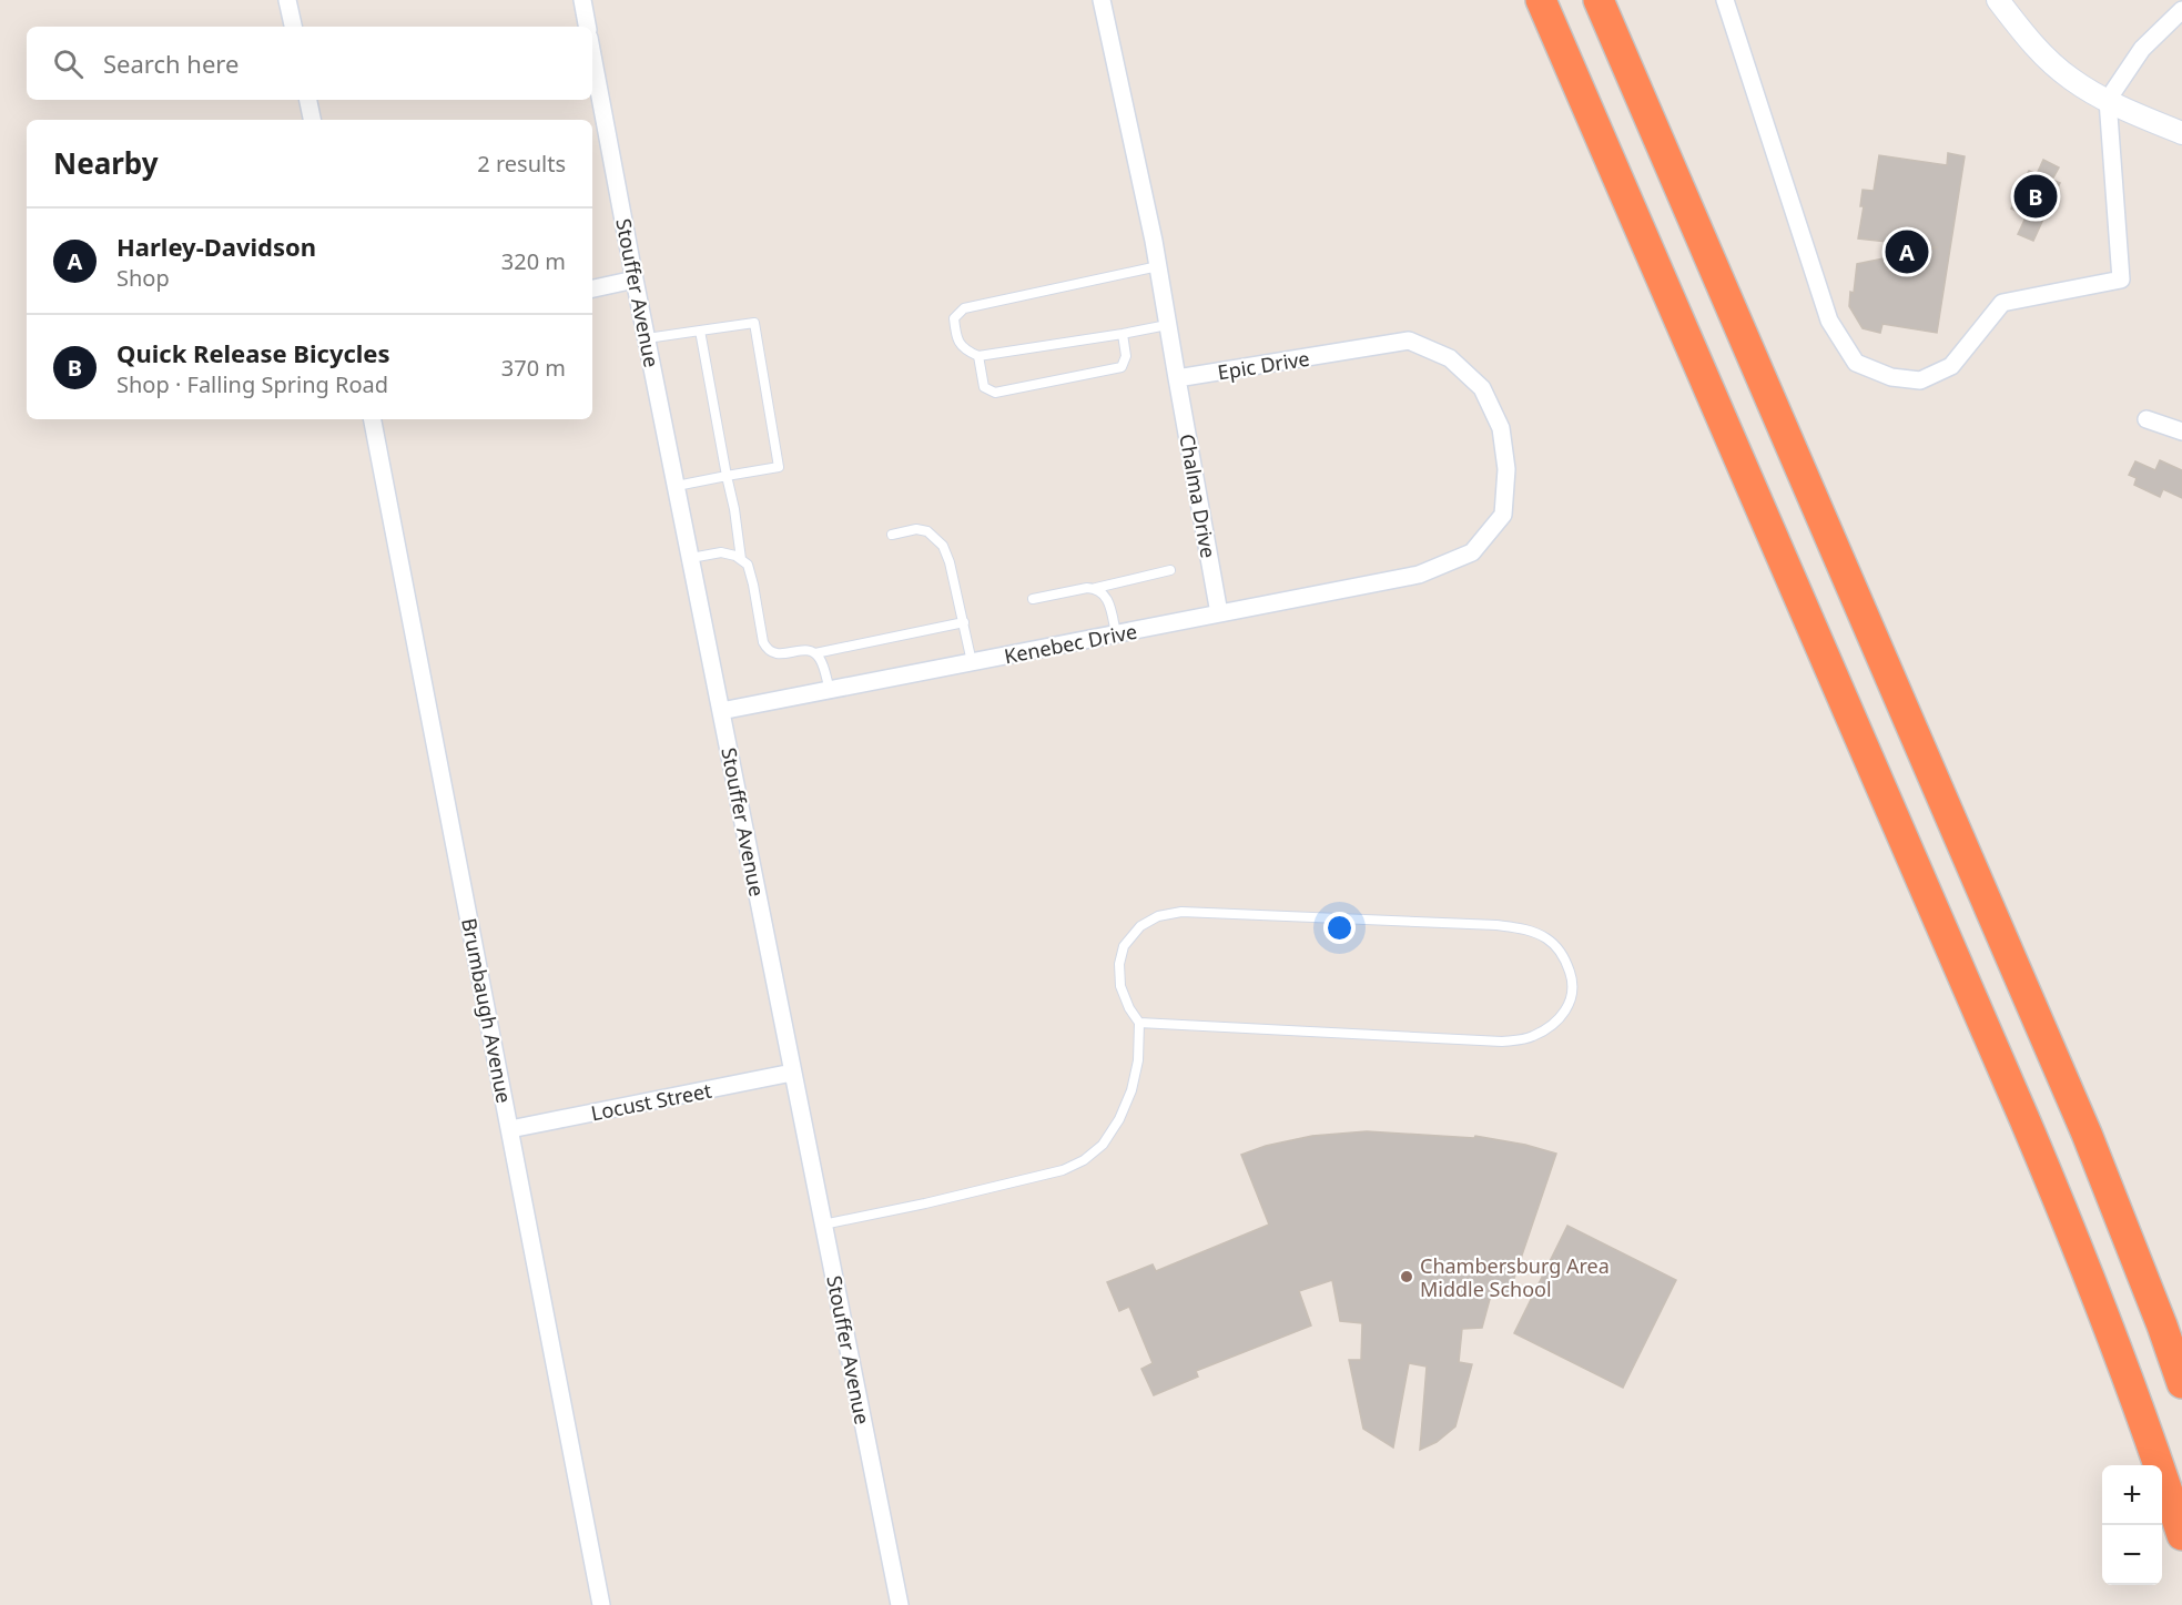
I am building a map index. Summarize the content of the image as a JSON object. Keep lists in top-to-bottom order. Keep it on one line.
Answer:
{"streets":{"street":["Stouffer Avenue","Epic Drive","Chalma Drive","Kenebec Drive","Brumbaugh Avenue","Locust Street"]},"crossings":[["Stouffer Avenue","Kenebec Drive"],["Stouffer Avenue","Locust Street"],["Epic Drive","Chalma Drive"],["Epic Drive","Kenebec Drive"],["Chalma Drive","Kenebec Drive"],["Brumbaugh Avenue","Locust Street"]],"places":["Chambersburg Area Middle School"],"page":{"search":"Search here","heading":["Nearby","2 results"],"pins":["B","A"],"list":[{"mark":"A","name":"Harley-Davidson","note":"Shop","value":"320 m"},{"mark":"B","name":"Quick Release Bicycles","note":"Shop · Falling Spring Road","value":"370 m"}],"map_buttons":["+","−"]}}
